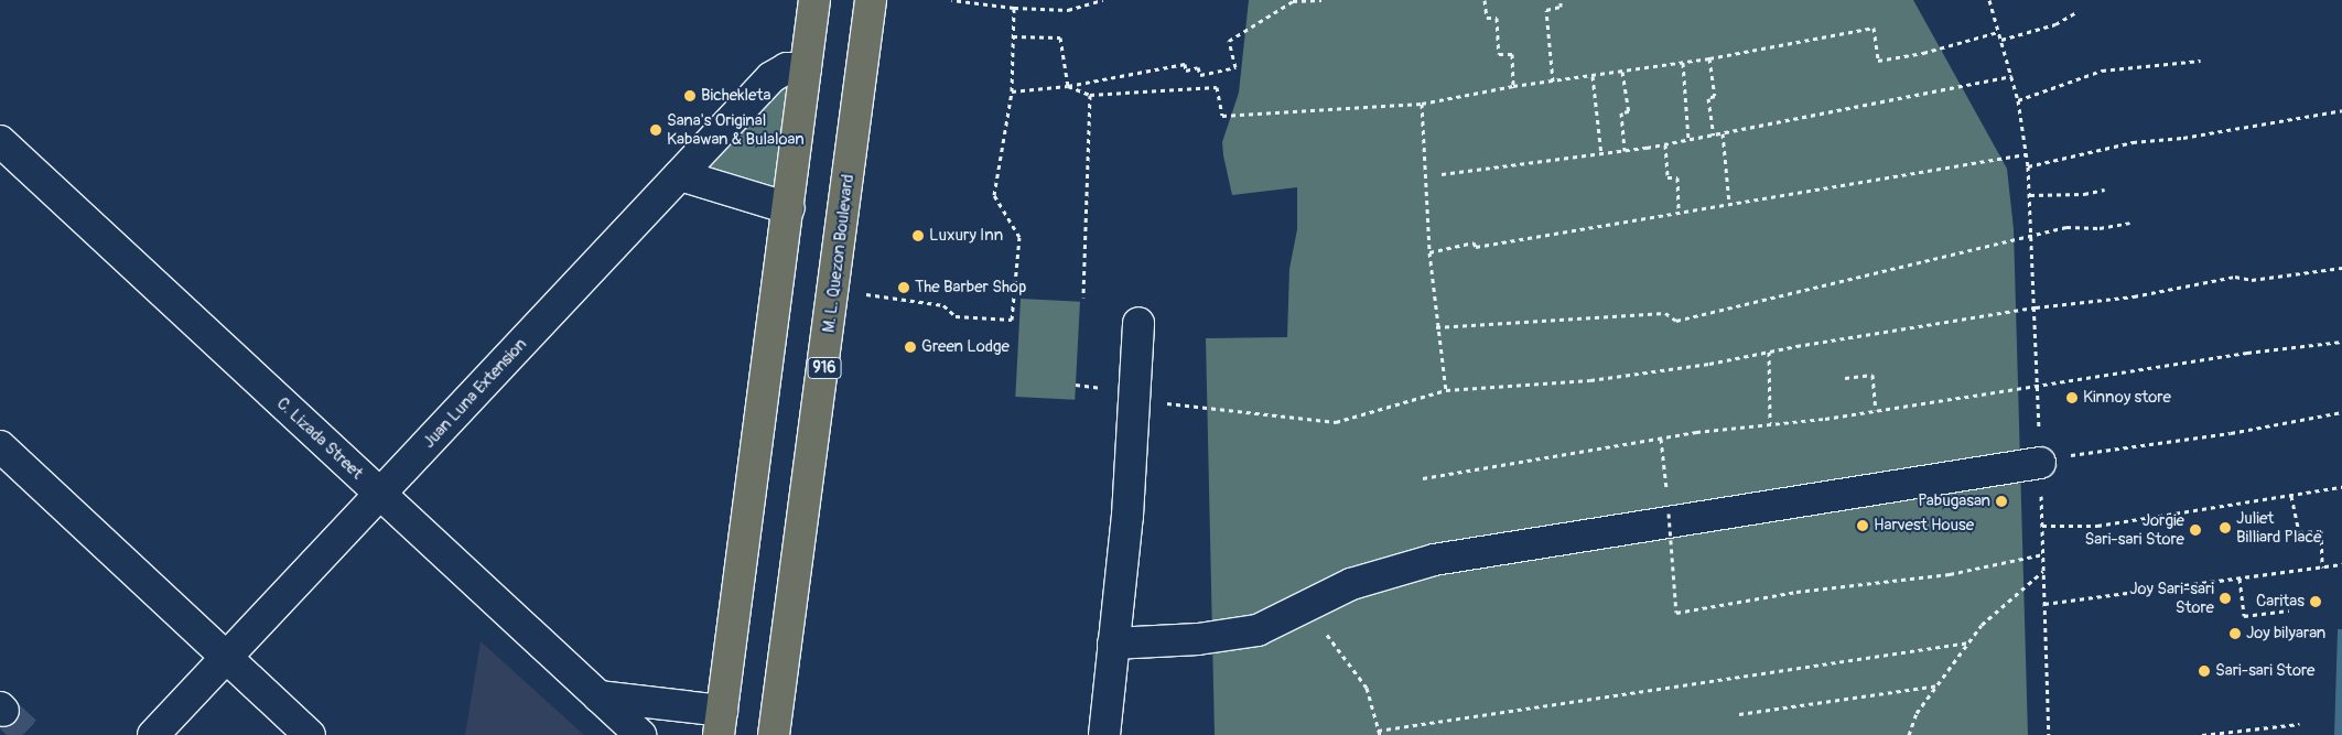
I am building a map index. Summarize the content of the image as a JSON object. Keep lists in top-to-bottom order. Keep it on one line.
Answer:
{"streets":{"main road":["M. L. Quezon Boulevard","916"],"street":["Juan Luna Extension","C. Lizada Street"]},"crossings":[["Juan Luna Extension","C. Lizada Street"]],"places":["Bichekleta","Sana's Original Kabawan & Bulaloan","Luxury Inn","The Barber Shop","Green Lodge","Kinnoy store","Pabugasan","Harvest House","Juliet Billiard Place","Jorgie Sari-sari Store","Joy Sari-sari Store","Caritas","Joy bilyaran","Sari-sari Store"]}
